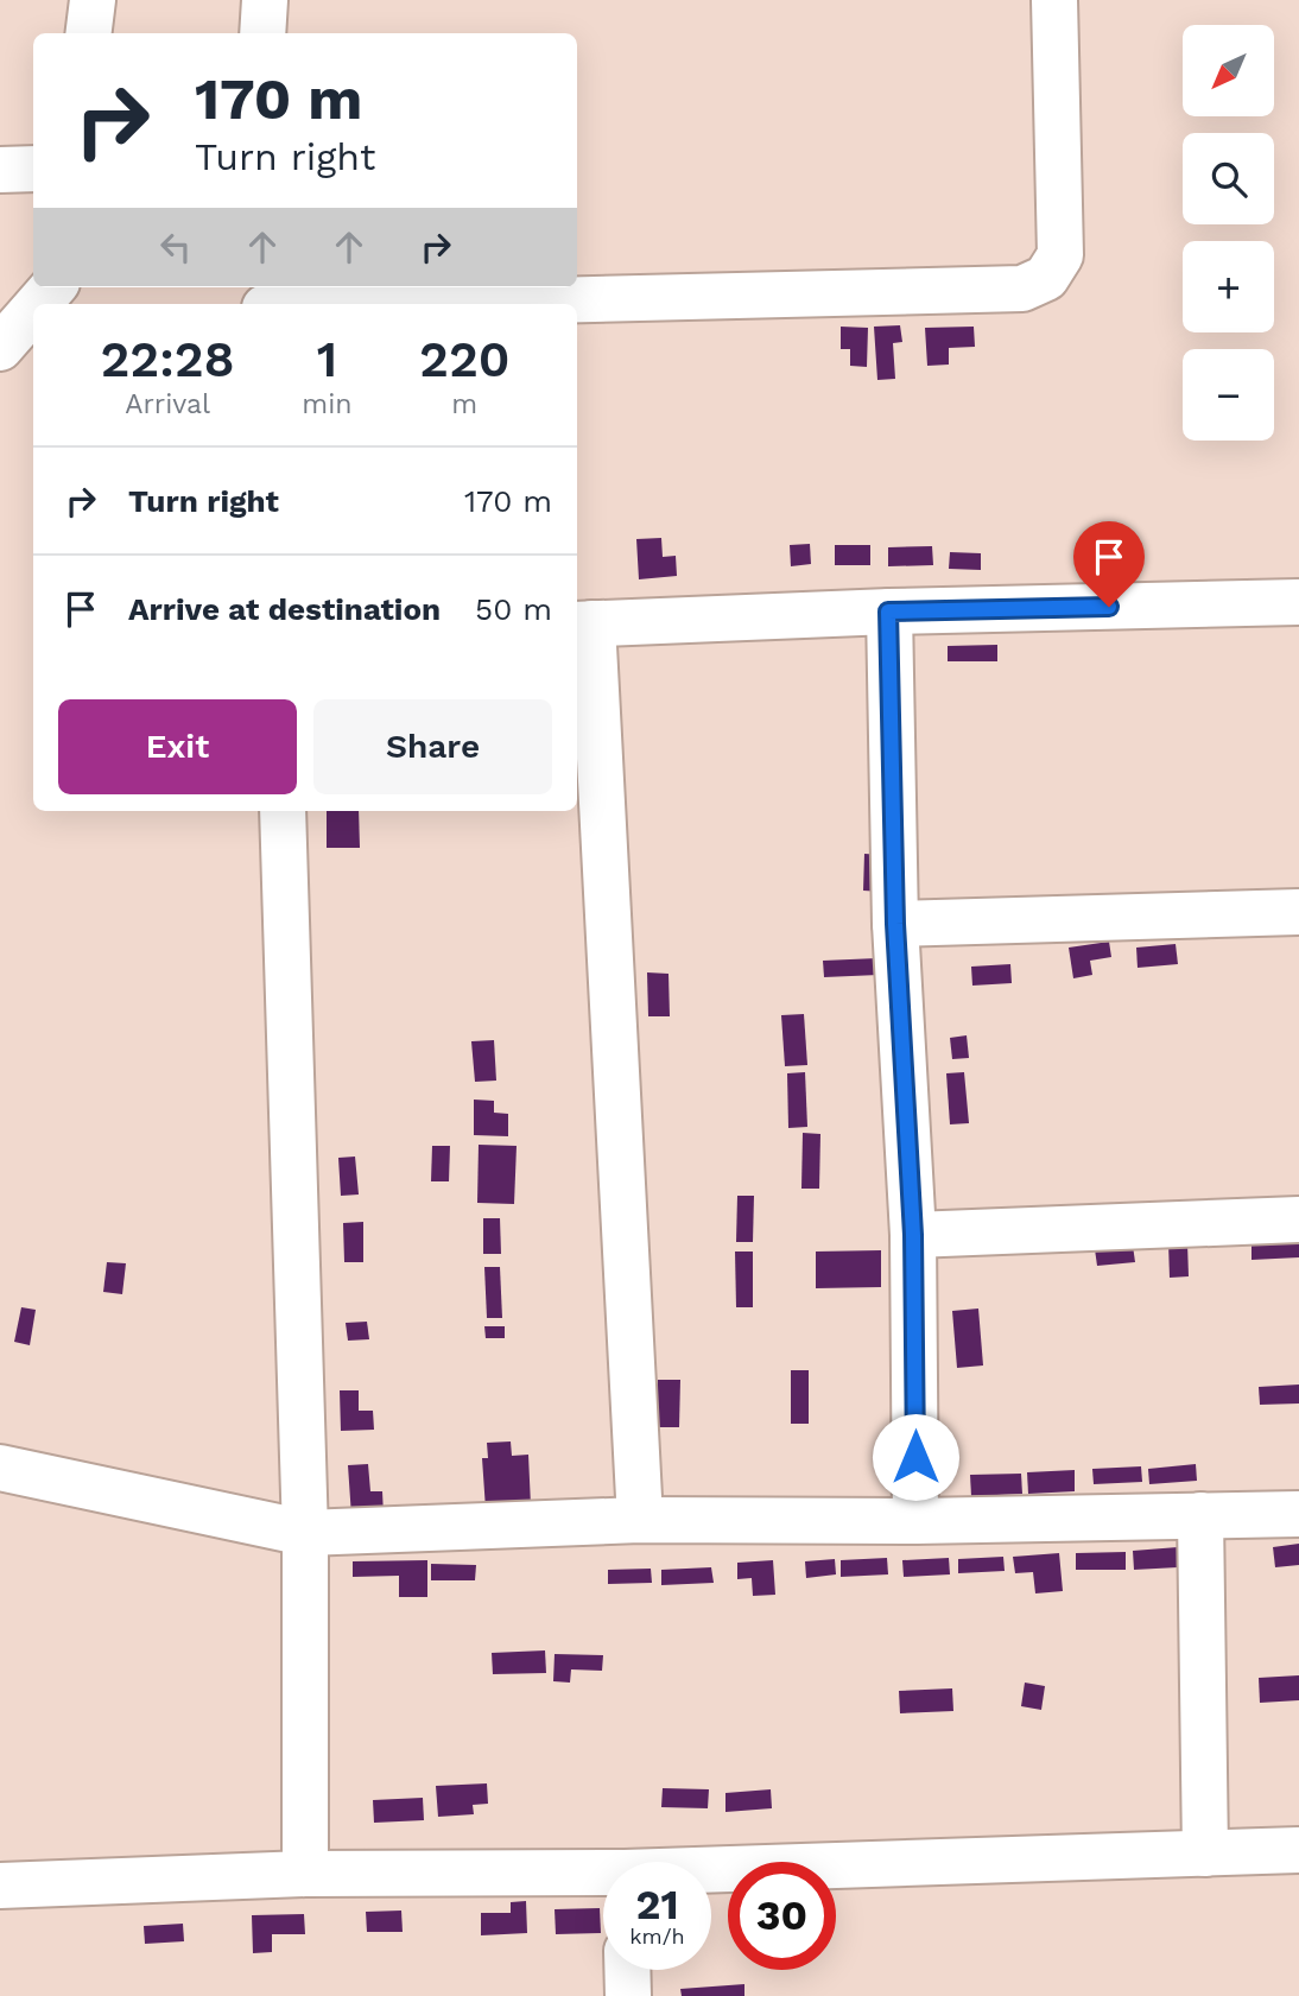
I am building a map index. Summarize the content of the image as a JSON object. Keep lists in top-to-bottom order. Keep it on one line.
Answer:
{"north":"bottom left","page":{"map_buttons":["+","−"],"turn":["170 m","Turn right"],"eta":["22:28","Arrival","1","min","220","m"],"list":[{"name":"Turn right","value":"170 m"},{"name":"Arrive at destination","value":"50 m"}],"buttons":["Exit","Share"],"speed":"21 km/h","limit":"30"}}
